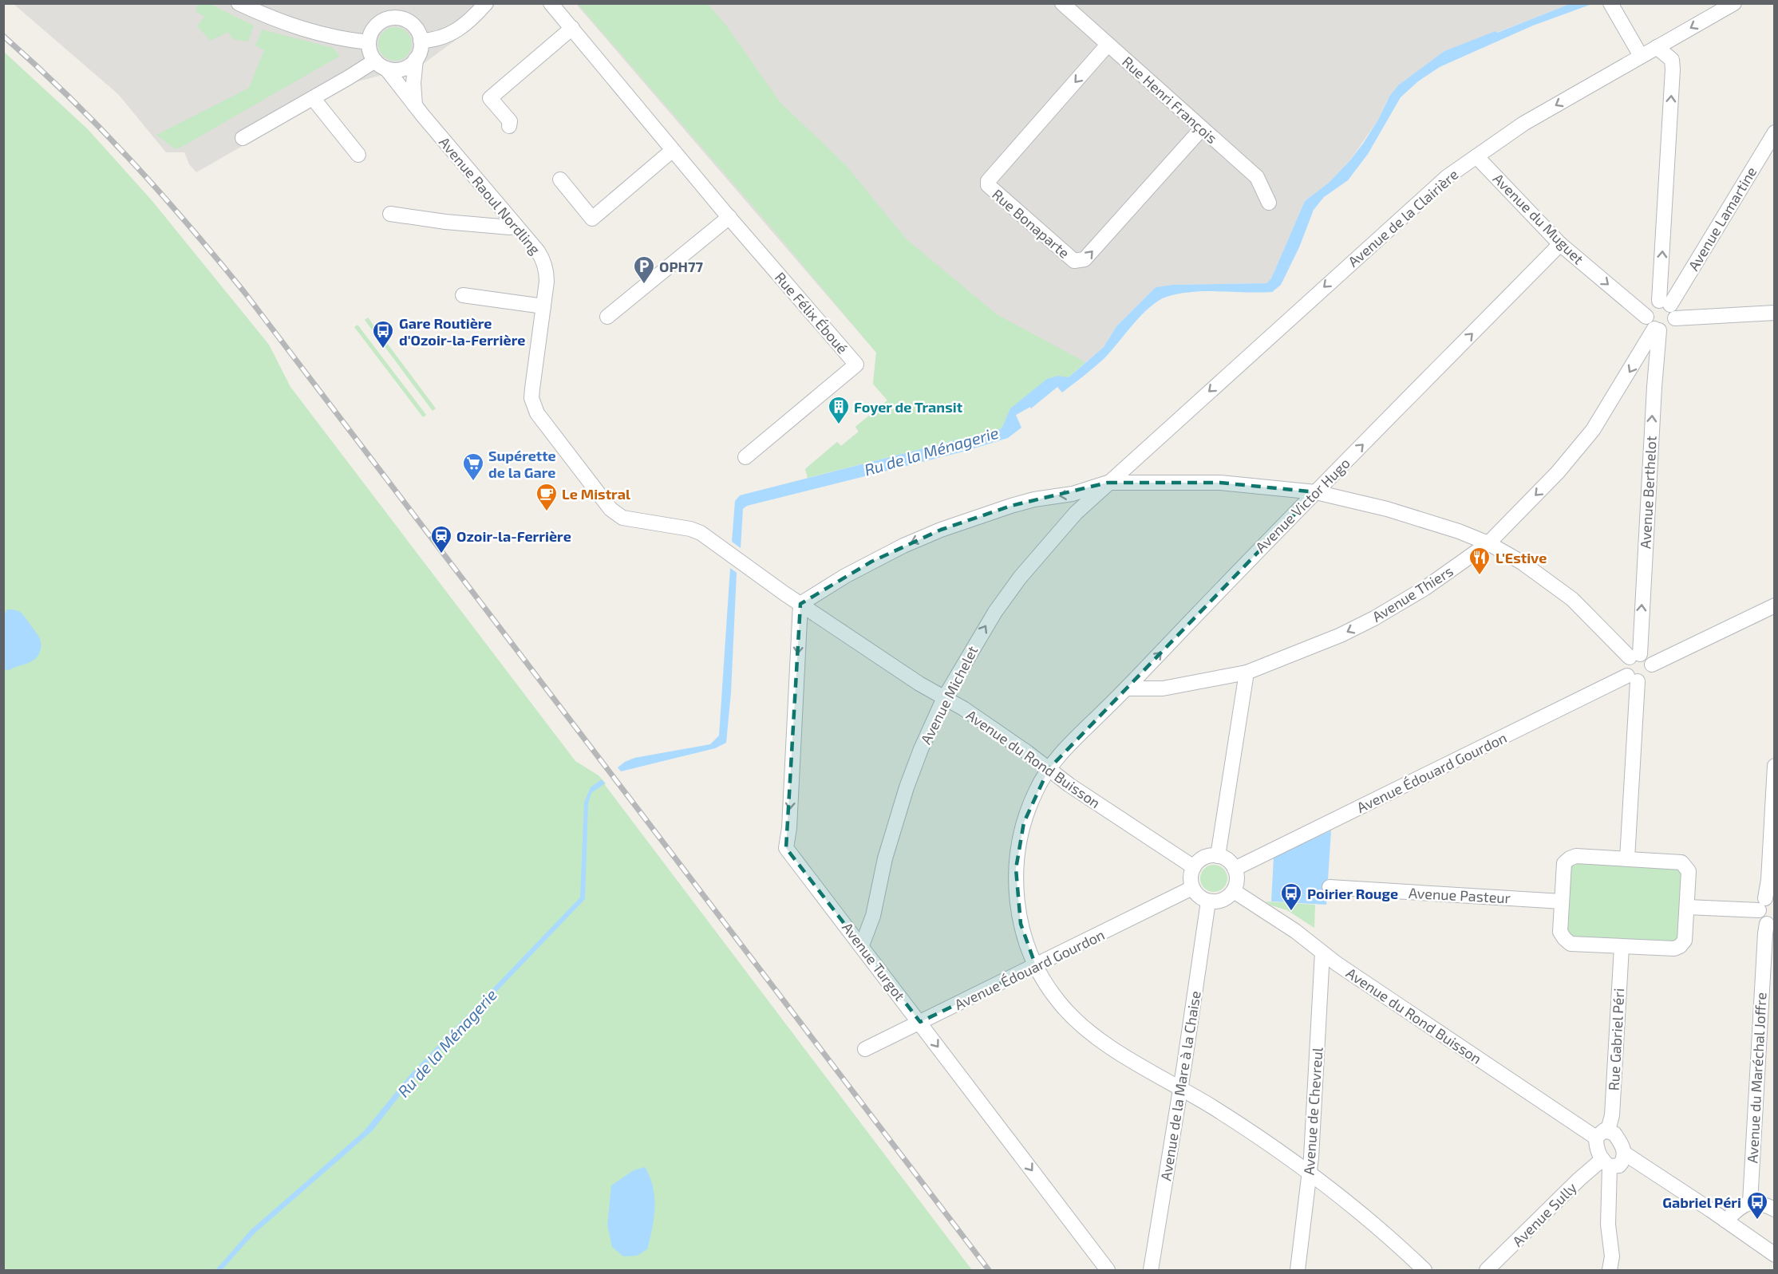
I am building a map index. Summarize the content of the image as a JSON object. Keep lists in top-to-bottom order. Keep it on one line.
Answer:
{"streets":{"street":["Rue Henri François","Avenue Raoul Nordling","Avenue de la Clairière","Avenue du Muguet","Avenue Lamartine","Rue Bonaparte","Rue Félix Éboué","Avenue Berthelot","Avenue Victor Hugo","Avenue Thiers","Avenue Michelet","Avenue du Rond Buisson","Avenue Édouard Gourdon","Avenue Pasteur","Avenue Turgot","Rue Gabriel Péri","Avenue du Maréchal Joffre","Avenue de la Mare à la Chaise","Avenue de Chevreul","Avenue Sully"]},"crossings":[["Rue Henri François","Rue Bonaparte"],["Avenue Raoul Nordling","Avenue du Rond Buisson"],["Avenue Raoul Nordling","Avenue Turgot"],["Avenue de la Clairière","Avenue du Muguet"],["Avenue de la Clairière","Avenue Michelet"],["Avenue du Muguet","Avenue Lamartine"],["Avenue du Muguet","Avenue Berthelot"],["Avenue du Muguet","Avenue Victor Hugo"],["Avenue du Muguet","Avenue Thiers"],["Avenue Lamartine","Avenue Berthelot"],["Avenue Lamartine","Avenue Thiers"],["Avenue Berthelot","Avenue Thiers"],["Avenue Berthelot","Avenue Édouard Gourdon"],["Avenue Victor Hugo","Avenue Thiers"],["Avenue Victor Hugo","Avenue du Rond Buisson"],["Avenue Victor Hugo","Avenue Édouard Gourdon"],["Avenue Victor Hugo","Avenue de la Mare à la Chaise"],["Avenue Victor Hugo","Avenue de Chevreul"],["Avenue Michelet","Avenue du Rond Buisson"],["Avenue Michelet","Avenue Turgot"],["Avenue du Rond Buisson","Avenue Édouard Gourdon"],["Avenue du Rond Buisson","Avenue Turgot"],["Avenue du Rond Buisson","Rue Gabriel Péri"],["Avenue du Rond Buisson","Avenue de la Mare à la Chaise"],["Avenue du Rond Buisson","Avenue de Chevreul"],["Avenue du Rond Buisson","Avenue Sully"],["Avenue Édouard Gourdon","Avenue Turgot"],["Avenue Édouard Gourdon","Avenue de la Mare à la Chaise"],["Rue Gabriel Péri","Avenue Sully"]],"one_way":["Avenue de la Clairière","Avenue du Muguet","Avenue Berthelot","Avenue Victor Hugo","Avenue Thiers","Avenue Michelet","Avenue Turgot"],"water":["Ru de la Ménagerie"],"places":{"parking":["OPH77"],"bus stop":["Gare Routière d'Ozoir-la-Ferrière","Poirier Rouge","Gabriel Péri"],"building":["Foyer de Transit"],"supermarket":["Supérette de la Gare"],"cafe":["Le Mistral"],"station":["Ozoir-la-Ferrière"],"restaurant":["L'Estive"]}}
